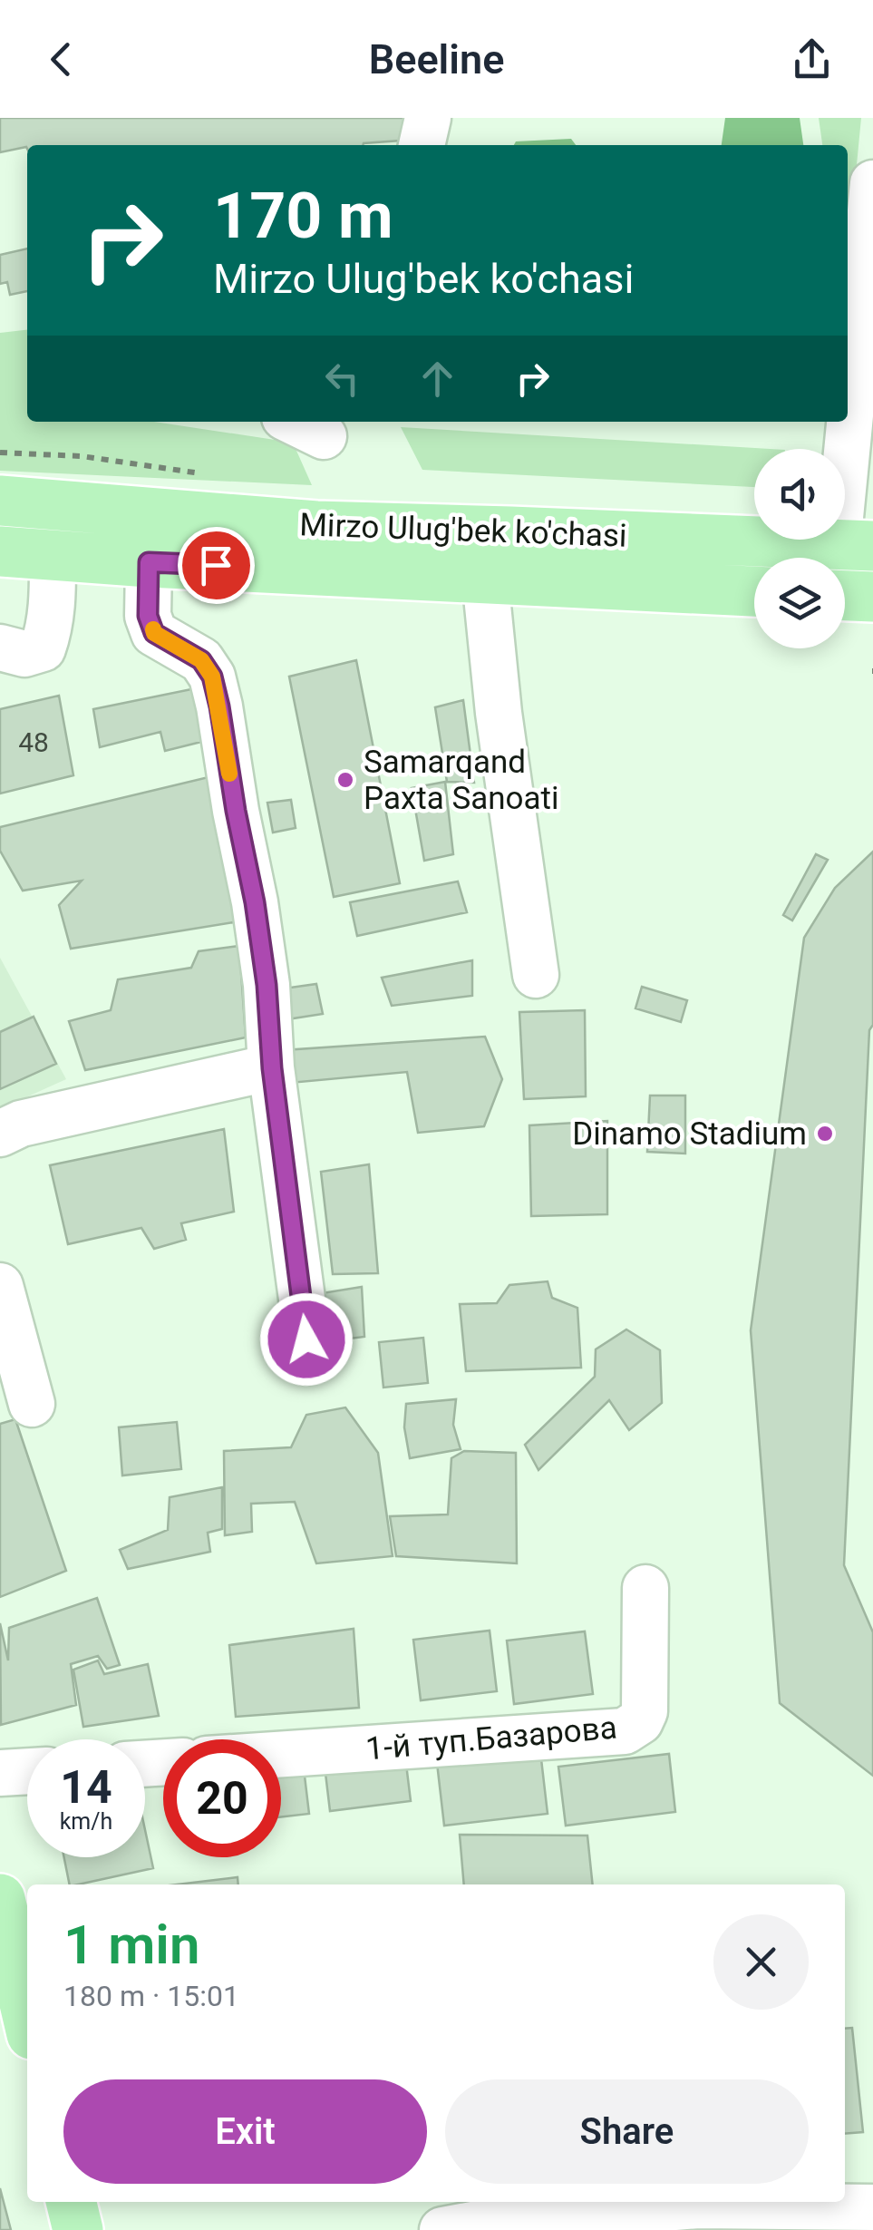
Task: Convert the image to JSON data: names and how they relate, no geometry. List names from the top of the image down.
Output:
{
  "streets": {
    "main road": ["Mirzo Ulug'bek ko'chasi"],
    "street": ["1-й туп.Базарова"]
  },
  "places": ["Samarqand Paxta Sanoati", "Dinamo Stadium"],
  "house_numbers": ["48"],
  "page": {
    "header": "Beeline",
    "turn": ["170 m", "Mirzo Ulug'bek ko'chasi"],
    "speed": "14 km/h",
    "limit": "20",
    "heading": ["1 min", "180 m · 15:01"],
    "buttons": ["Exit", "Share"]
  }
}
